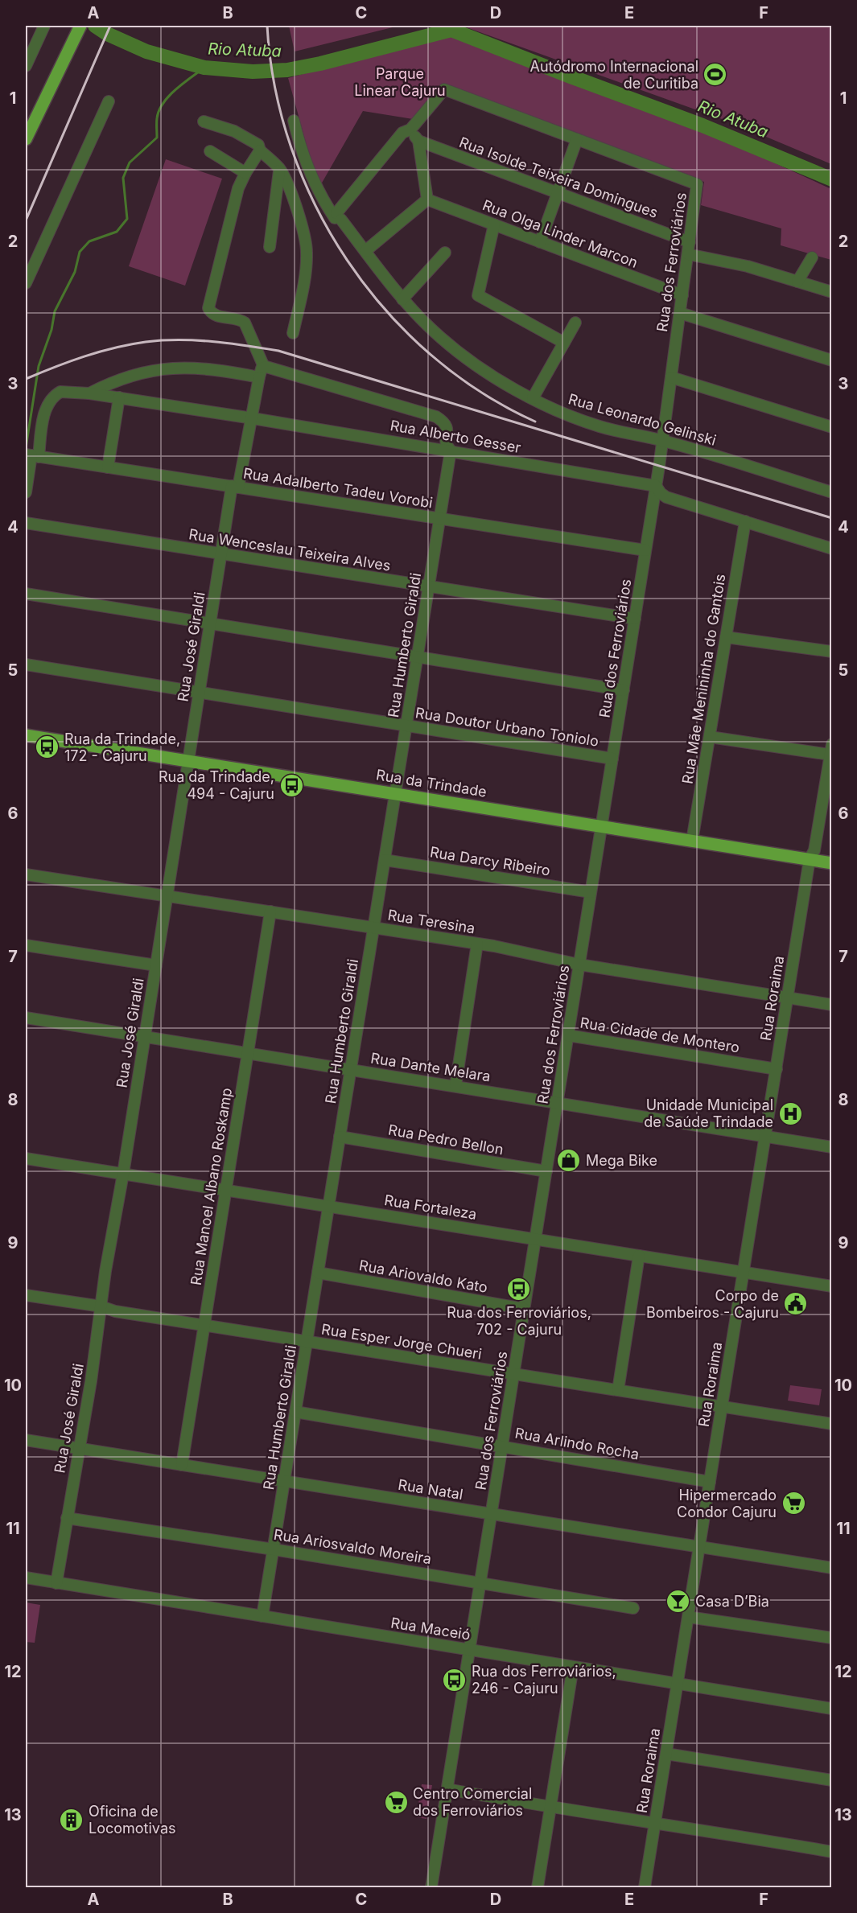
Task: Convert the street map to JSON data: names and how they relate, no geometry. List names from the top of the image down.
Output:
{
  "streets": {
    "main road": ["Rua da Trindade"],
    "street": [
      "Rua Isolde Teixeira Domingues",
      "Rua Olga Linder Marcon",
      "Rua dos Ferroviários",
      "Rua Leonardo Gelinski",
      "Rua Alberto Gesser",
      "Rua Adalberto Tadeu Vorobi",
      "Rua Wenceslau Teixeira Alves",
      "Rua Humberto Giraldi",
      "Rua José Giraldi",
      "Rua Mãe Menininha do Gantois",
      "Rua Doutor Urbano Toniolo",
      "Rua Darcy Ribeiro",
      "Rua Teresina",
      "Rua Roraima",
      "Rua Cidade de Montero",
      "Rua Dante Melara",
      "Rua Pedro Bellon",
      "Rua Manoel Albano Roskamp",
      "Rua Fortaleza",
      "Rua Ariovaldo Kato",
      "Rua Esper Jorge Chueri",
      "Rua Arlindo Rocha",
      "Rua Natal",
      "Rua Ariosvaldo Moreira",
      "Rua Maceió"
    ]
  },
  "crossings": [
    ["Rua Isolde Teixeira Domingues", "Rua dos Ferroviários"],
    ["Rua Olga Linder Marcon", "Rua dos Ferroviários"],
    ["Rua dos Ferroviários", "Rua Leonardo Gelinski"],
    ["Rua dos Ferroviários", "Rua Alberto Gesser"],
    ["Rua dos Ferroviários", "Rua Adalberto Tadeu Vorobi"],
    ["Rua dos Ferroviários", "Rua Wenceslau Teixeira Alves"],
    ["Rua dos Ferroviários", "Rua Doutor Urbano Toniolo"],
    ["Rua dos Ferroviários", "Rua da Trindade"],
    ["Rua dos Ferroviários", "Rua Darcy Ribeiro"],
    ["Rua dos Ferroviários", "Rua Teresina"],
    ["Rua dos Ferroviários", "Rua Cidade de Montero"],
    ["Rua dos Ferroviários", "Rua Dante Melara"],
    ["Rua dos Ferroviários", "Rua Pedro Bellon"],
    ["Rua dos Ferroviários", "Rua Fortaleza"],
    ["Rua dos Ferroviários", "Rua Ariovaldo Kato"],
    ["Rua dos Ferroviários", "Rua Esper Jorge Chueri"],
    ["Rua dos Ferroviários", "Rua Arlindo Rocha"],
    ["Rua dos Ferroviários", "Rua Natal"],
    ["Rua dos Ferroviários", "Rua Ariosvaldo Moreira"],
    ["Rua dos Ferroviários", "Rua Maceió"],
    ["Rua Alberto Gesser", "Rua Adalberto Tadeu Vorobi"],
    ["Rua Alberto Gesser", "Rua Humberto Giraldi"],
    ["Rua Alberto Gesser", "Rua José Giraldi"],
    ["Rua Alberto Gesser", "Rua Mãe Menininha do Gantois"],
    ["Rua Adalberto Tadeu Vorobi", "Rua Humberto Giraldi"],
    ["Rua Adalberto Tadeu Vorobi", "Rua José Giraldi"],
    ["Rua Wenceslau Teixeira Alves", "Rua Humberto Giraldi"],
    ["Rua Wenceslau Teixeira Alves", "Rua José Giraldi"],
    ["Rua Humberto Giraldi", "Rua José Giraldi"],
    ["Rua Humberto Giraldi", "Rua Doutor Urbano Toniolo"],
    ["Rua Humberto Giraldi", "Rua da Trindade"],
    ["Rua Humberto Giraldi", "Rua Darcy Ribeiro"],
    ["Rua Humberto Giraldi", "Rua Teresina"],
    ["Rua Humberto Giraldi", "Rua Dante Melara"],
    ["Rua Humberto Giraldi", "Rua Pedro Bellon"],
    ["Rua Humberto Giraldi", "Rua Fortaleza"],
    ["Rua Humberto Giraldi", "Rua Ariovaldo Kato"],
    ["Rua Humberto Giraldi", "Rua Esper Jorge Chueri"],
    ["Rua Humberto Giraldi", "Rua Arlindo Rocha"],
    ["Rua Humberto Giraldi", "Rua Natal"],
    ["Rua Humberto Giraldi", "Rua Ariosvaldo Moreira"],
    ["Rua Humberto Giraldi", "Rua Maceió"],
    ["Rua José Giraldi", "Rua Doutor Urbano Toniolo"],
    ["Rua José Giraldi", "Rua da Trindade"],
    ["Rua José Giraldi", "Rua Teresina"],
    ["Rua José Giraldi", "Rua Dante Melara"],
    ["Rua José Giraldi", "Rua Fortaleza"],
    ["Rua José Giraldi", "Rua Esper Jorge Chueri"],
    ["Rua José Giraldi", "Rua Natal"],
    ["Rua José Giraldi", "Rua Ariosvaldo Moreira"],
    ["Rua José Giraldi", "Rua Maceió"],
    ["Rua Mãe Menininha do Gantois", "Rua da Trindade"],
    ["Rua da Trindade", "Rua Roraima"],
    ["Rua Teresina", "Rua Roraima"],
    ["Rua Teresina", "Rua Manoel Albano Roskamp"],
    ["Rua Roraima", "Rua Cidade de Montero"],
    ["Rua Roraima", "Rua Dante Melara"],
    ["Rua Roraima", "Rua Fortaleza"],
    ["Rua Roraima", "Rua Esper Jorge Chueri"],
    ["Rua Roraima", "Rua Arlindo Rocha"],
    ["Rua Roraima", "Rua Natal"],
    ["Rua Roraima", "Rua Maceió"],
    ["Rua Dante Melara", "Rua Manoel Albano Roskamp"],
    ["Rua Manoel Albano Roskamp", "Rua Fortaleza"],
    ["Rua Manoel Albano Roskamp", "Rua Esper Jorge Chueri"],
    ["Rua Manoel Albano Roskamp", "Rua Natal"]
  ],
  "water": ["Rio Atuba"],
  "parks": ["Parque Linear Cajuru"],
  "places": {
    "sports": ["Autódromo Internacional de Curitiba"],
    "bus stop": [
      "Rua da Trindade, 172 - Cajuru",
      "Rua da Trindade, 494 - Cajuru",
      "Rua dos Ferroviários, 702 - Cajuru",
      "Rua dos Ferroviários, 246 - Cajuru"
    ],
    "hospital": ["Unidade Municipal de Saúde Trindade"],
    "shop": ["Mega Bike"],
    "public building": ["Corpo de Bombeiros - Cajuru"],
    "supermarket": ["Hipermercado Condor Cajuru", "Centro Comercial dos Ferroviários"],
    "bar": ["Casa D’Bia"],
    "building": ["Oficina de Locomotivas"]
  },
  "grid": {
    "columns": [
      "A",
      "B",
      "C",
      "D",
      "E",
      "F"
    ],
    "rows": [
      "1",
      "2",
      "3",
      "4",
      "5",
      "6",
      "7",
      "8",
      "9",
      "10",
      "11",
      "12",
      "13"
    ]
  }
}
